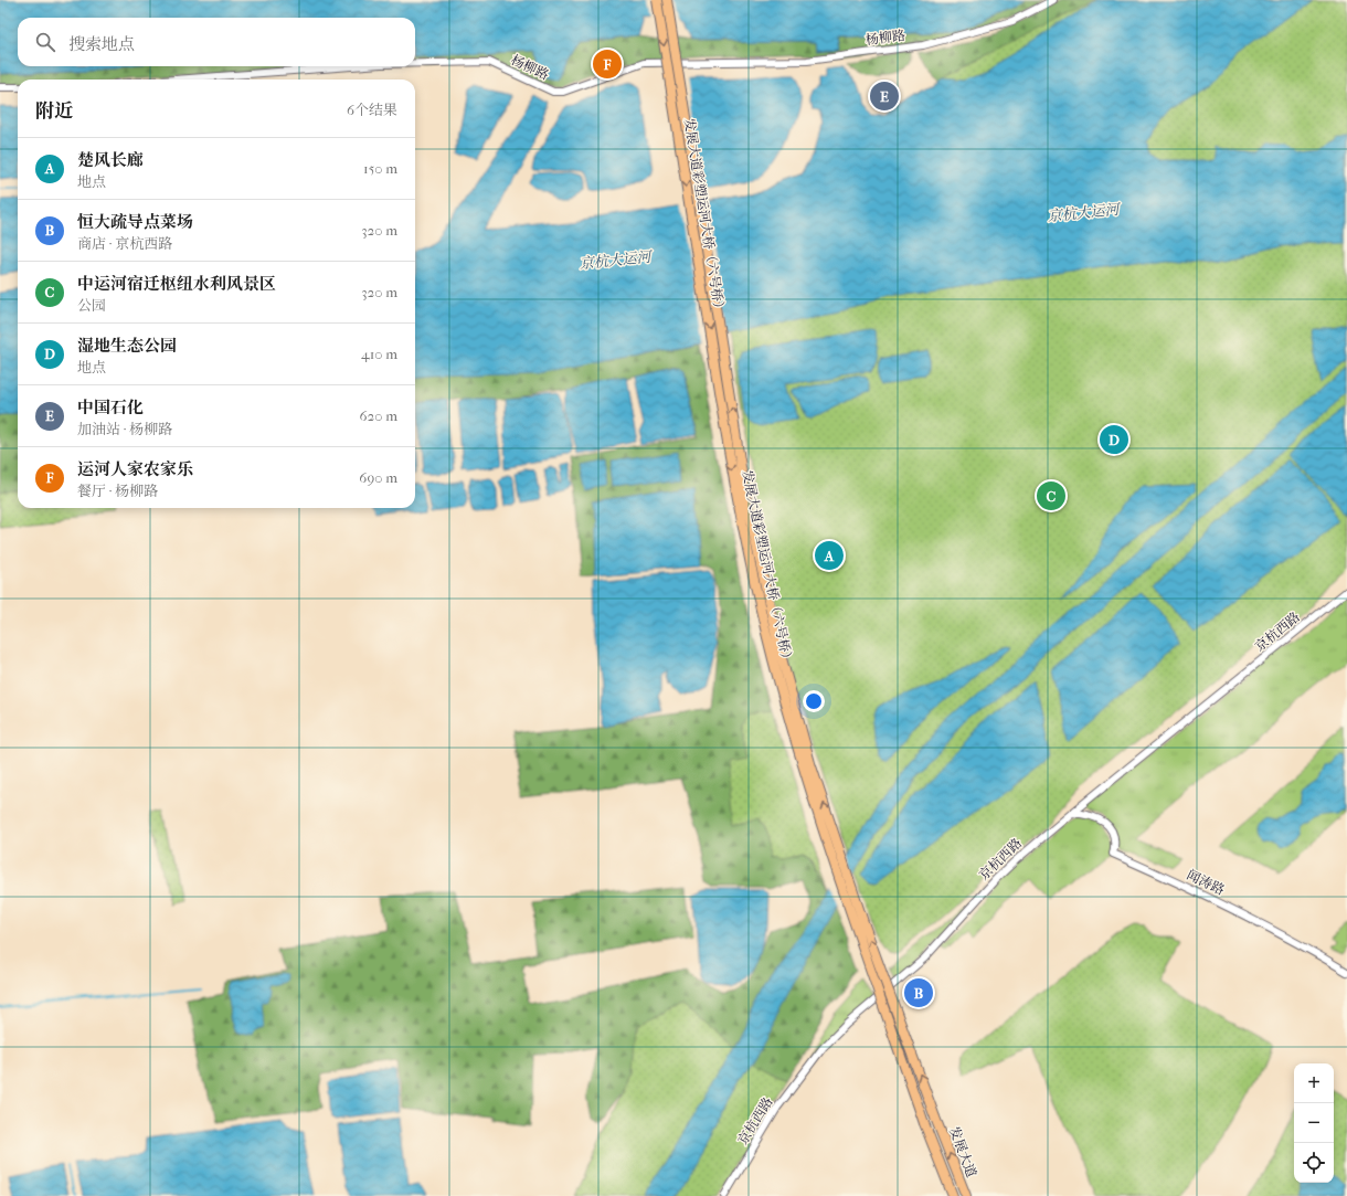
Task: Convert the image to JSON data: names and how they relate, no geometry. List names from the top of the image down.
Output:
{
  "streets": {
    "main road": ["发展大道彩塑运河大桥（六号桥）", "发展大道"],
    "street": ["杨柳路", "京杭西路", "闻涛路"]
  },
  "crossings": [
    ["发展大道彩塑运河大桥（六号桥）", "发展大道"],
    ["京杭西路", "闻涛路"]
  ],
  "water": ["京杭大运河"],
  "page": {
    "search": "搜索地点",
    "pins": [
      "F",
      "E",
      "D",
      "C",
      "A",
      "B"
    ],
    "heading": ["附近", "6个结果"],
    "list": [
      {
        "mark": "A",
        "name": "楚风长廊",
        "note": "地点",
        "value": "150 m"
      },
      {
        "mark": "B",
        "name": "恒大疏导点菜场",
        "note": "商店 · 京杭西路",
        "value": "320 m"
      },
      {
        "mark": "C",
        "name": "中运河宿迁枢纽水利风景区",
        "note": "公园",
        "value": "320 m"
      },
      {
        "mark": "D",
        "name": "湿地生态公园",
        "note": "地点",
        "value": "410 m"
      },
      {
        "mark": "E",
        "name": "中国石化",
        "note": "加油站 · 杨柳路",
        "value": "620 m"
      },
      {
        "mark": "F",
        "name": "运河人家农家乐",
        "note": "餐厅 · 杨柳路",
        "value": "690 m"
      }
    ],
    "map_buttons": ["+", "−"]
  }
}
